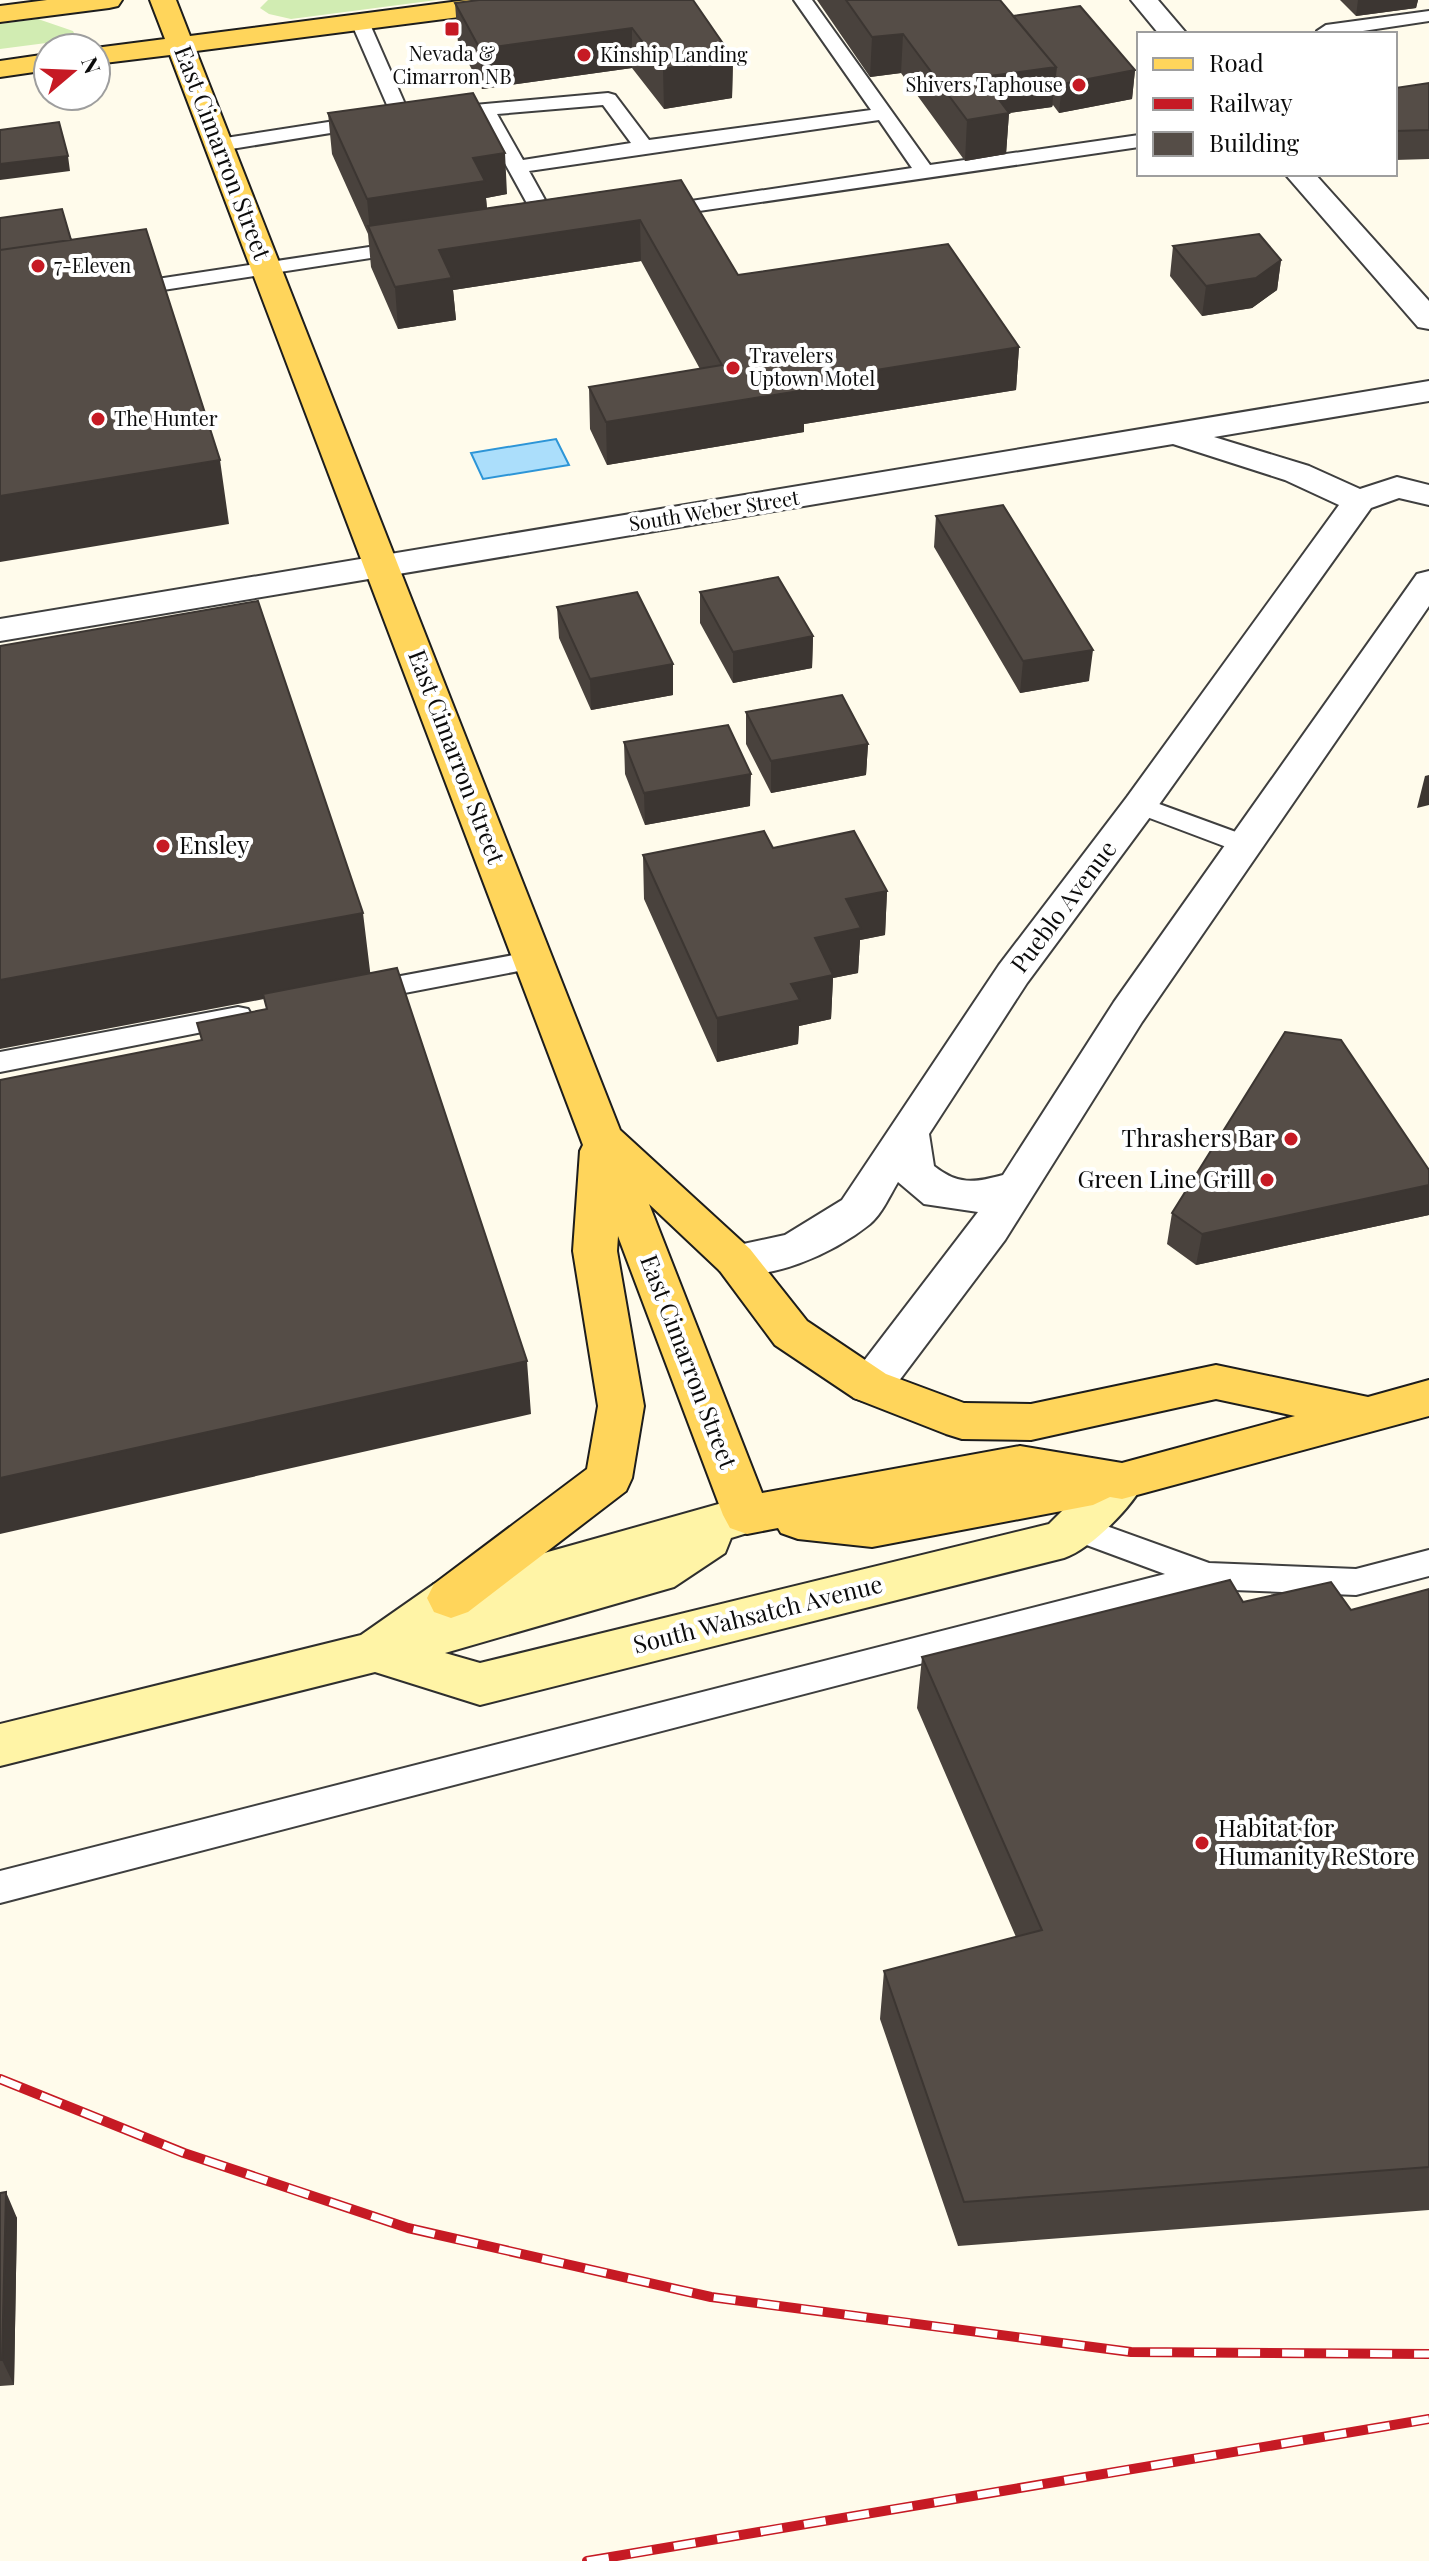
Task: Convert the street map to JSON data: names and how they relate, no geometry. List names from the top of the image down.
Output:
{
  "streets": {
    "main road": ["East Cimarron Street", "South Wahsatch Avenue"],
    "street": ["South Weber Street", "Pueblo Avenue"]
  },
  "crossings": [
    ["East Cimarron Street", "South Weber Street"]
  ],
  "places": {
    "transit": ["Nevada & Cimarron NB"],
    "other": [
      "Kinship Landing",
      "Shivers Taphouse",
      "7-Eleven",
      "Travelers Uptown Motel",
      "The Hunter",
      "Ensley",
      "Thrashers Bar",
      "Green Line Grill",
      "Habitat for Humanity ReStore"
    ]
  },
  "legend": ["Road", "Railway", "Building"],
  "north": "right"
}
